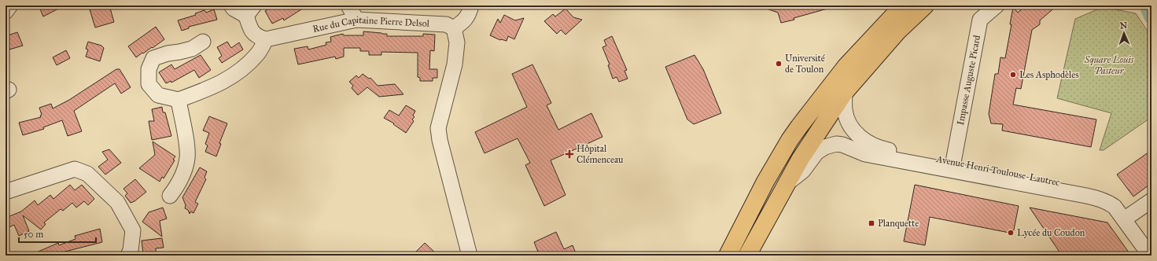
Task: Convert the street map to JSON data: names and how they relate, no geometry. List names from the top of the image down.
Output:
{
  "streets": {
    "street": ["Rue du Capitaine Pierre Delsol", "Impasse Auguste Picard", "Avenue Henri Toulouse-Lautrec"]
  },
  "crossings": [
    ["Impasse Auguste Picard", "Avenue Henri Toulouse-Lautrec"]
  ],
  "parks": ["Square Louis Pasteur"],
  "places": {
    "other": ["Université de Toulon", "Les Asphodèles", "Lycée du Coudon"],
    "health": ["Hôpital Clémenceau"],
    "transit": ["Planquette"]
  },
  "scale_bar": "50 m",
  "north": "top"
}
